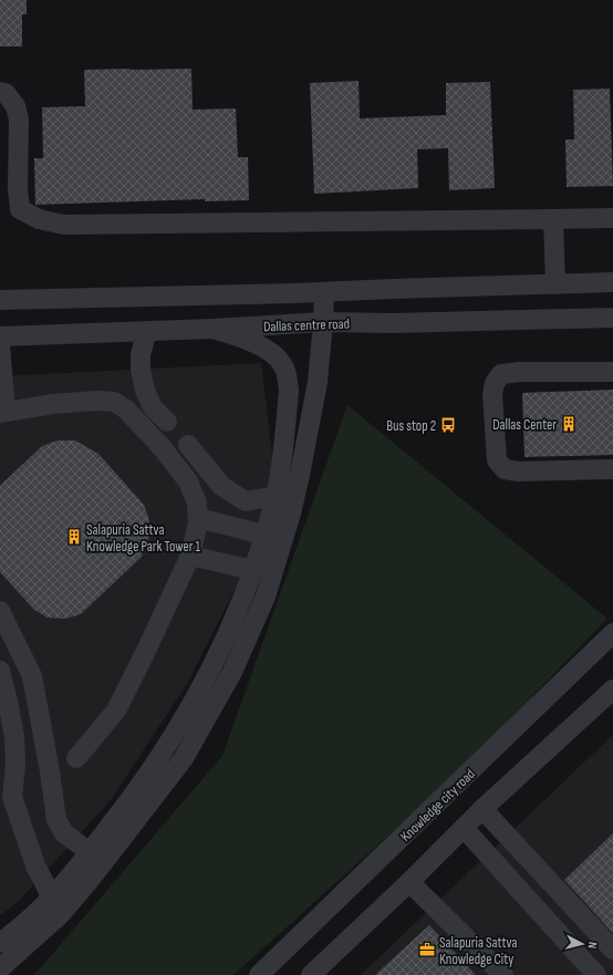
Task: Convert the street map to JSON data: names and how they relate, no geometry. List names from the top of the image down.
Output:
{
  "streets": {
    "street": ["Dallas centre road", "Knowledge city road"]
  },
  "places": {
    "building": ["Dallas Center", "Salapuria Sattva Knowledge Park Tower 1"],
    "bus stop": ["Bus stop 2"],
    "office": ["Salapuria Sattva Knowledge City"]
  },
  "north": "right"
}
